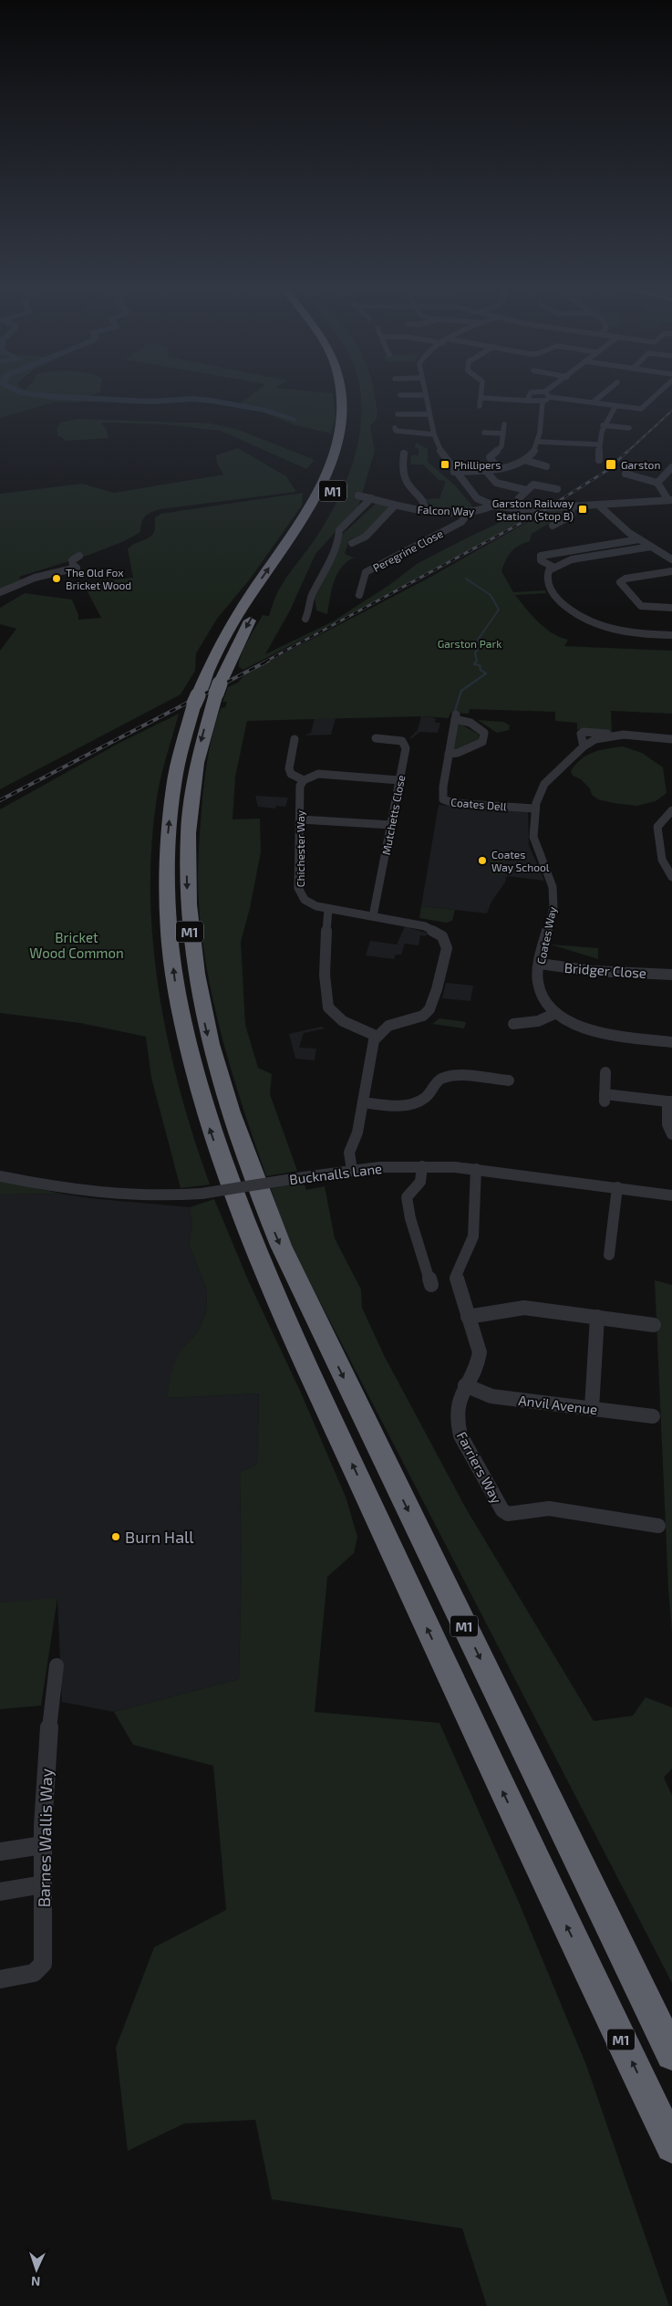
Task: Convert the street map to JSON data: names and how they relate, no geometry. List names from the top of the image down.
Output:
{
  "streets": {
    "highway": ["M1"],
    "street": [
      "Falcon Way",
      "Peregrine Close",
      "Coates Dell",
      "Mutchetts Close",
      "Chichester Way",
      "Coates Way",
      "Bridger Close",
      "Bucknalls Lane",
      "Anvil Avenue",
      "Farriers Way",
      "Barnes Wallis Way"
    ]
  },
  "crossings": [
    ["Falcon Way", "Peregrine Close"],
    ["Coates Dell", "Coates Way"],
    ["Mutchetts Close", "Chichester Way"],
    ["Coates Way", "Bridger Close"],
    ["Bucknalls Lane", "Farriers Way"],
    ["Anvil Avenue", "Farriers Way"]
  ],
  "parks": ["Garston Park", "Bricket Wood Common"],
  "places": {
    "transit": ["Phillipers", "Garston", "Garston Railway Station (Stop B)"],
    "other": ["The Old Fox Bricket Wood", "Coates Way School", "Burn Hall"]
  },
  "north": "bottom"
}
